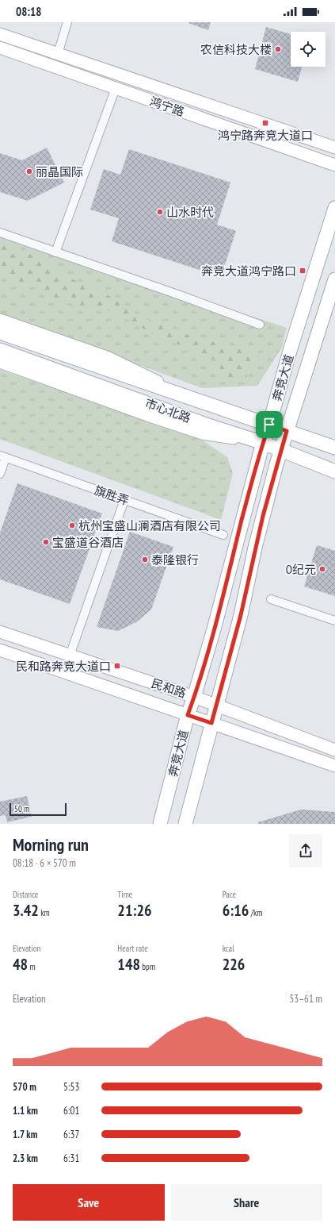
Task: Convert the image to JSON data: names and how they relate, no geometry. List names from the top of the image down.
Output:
{
  "streets": {
    "main road": [
      "鸿宁路",
      "奔竞大道",
      "市心北路",
      "民和路"
    ],
    "street": ["旗胜弄"]
  },
  "crossings": [
    ["奔竞大道", "市心北路"],
    ["奔竞大道", "民和路"]
  ],
  "places": {
    "other": [
      "农信科技大楼",
      "丽晶国际",
      "山水时代",
      "杭州宝盛山澜酒店有限公司",
      "宝盛道谷酒店",
      "泰隆银行",
      "O纪元"
    ],
    "transit": ["鸿宁路奔竞大道口", "奔竞大道鸿宁路口", "民和路奔竞大道口"]
  },
  "scale_bar": "50 m",
  "page": {
    "status": "08:18",
    "scale": "50 m",
    "heading": ["Morning run", "08:18 · 6 × 570 m"],
    "stats": [
      ["Distance", "3.42 km"],
      ["Time", "21:26"],
      ["Pace", "6:16 /km"],
      ["Elevation", "48 m"],
      ["Heart rate", "148 bpm"],
      ["kcal", "226"]
    ],
    "chart": ["Elevation", "53–61 m"],
    "list": [
      {
        "name": "570 m",
        "note": "5:53"
      },
      {
        "name": "1.1 km",
        "note": "6:01"
      },
      {
        "name": "1.7 km",
        "note": "6:37"
      },
      {
        "name": "2.3 km",
        "note": "6:31"
      }
    ],
    "buttons": ["Save", "Share"]
  }
}
